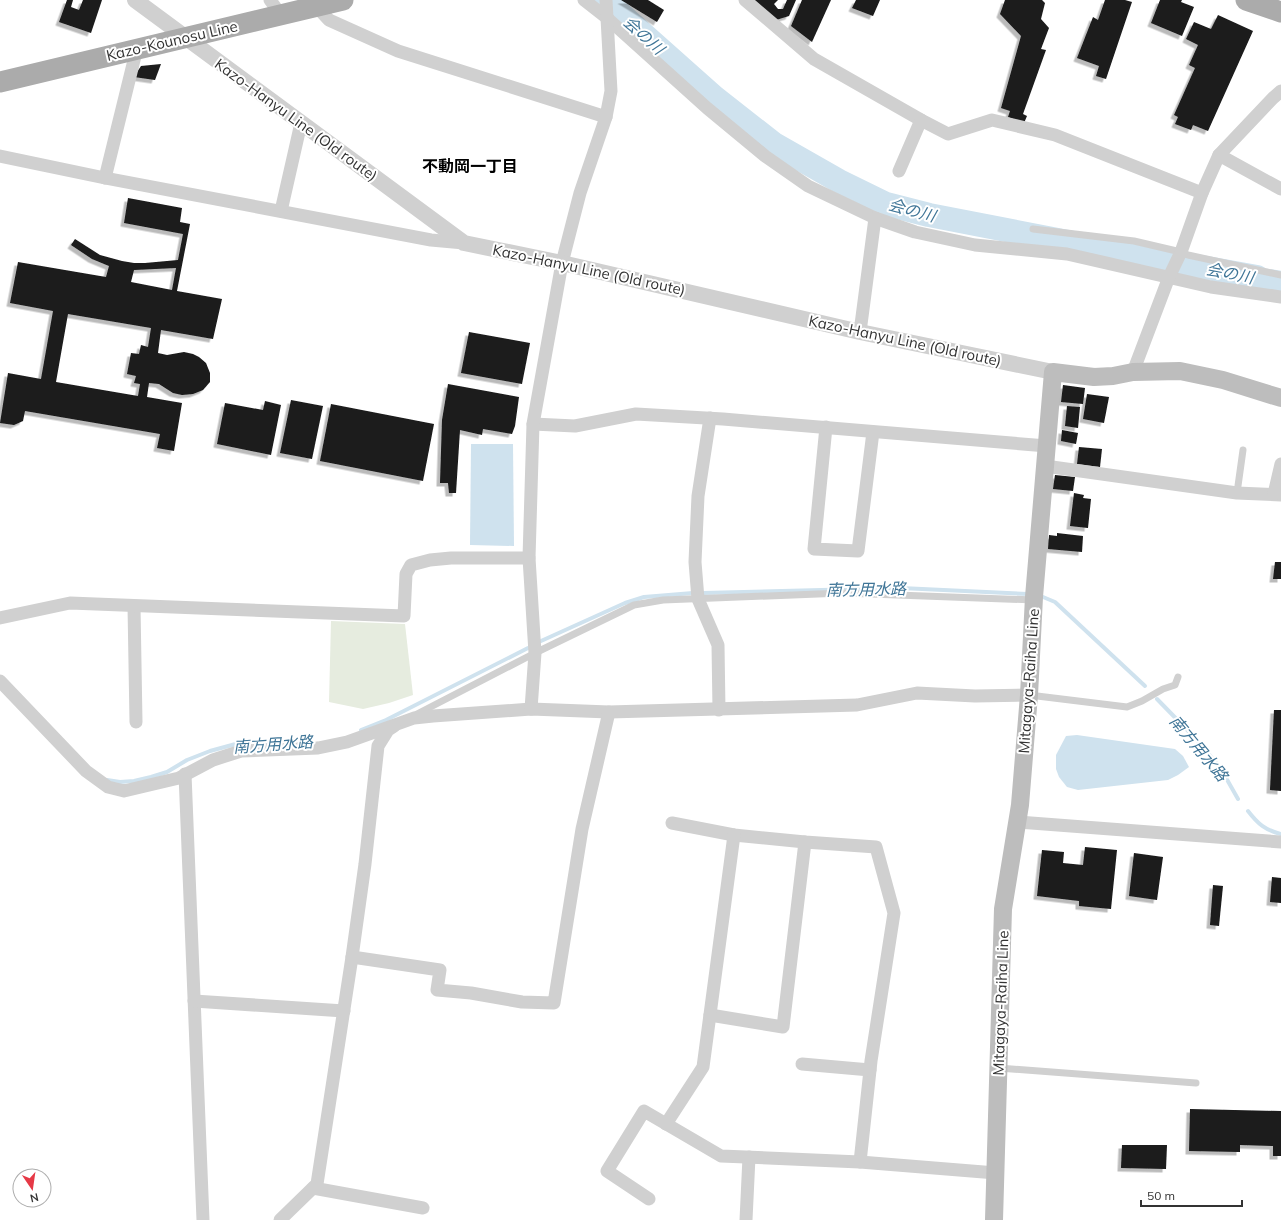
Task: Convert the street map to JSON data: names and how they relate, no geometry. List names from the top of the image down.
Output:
{
  "streets": {
    "main road": ["Kazo-Kounosu Line", "Mitagaya-Raiha Line"],
    "street": ["Kazo-Hanyu Line (Old route)"]
  },
  "crossings": [
    ["Kazo-Kounosu Line", "Kazo-Hanyu Line (Old route)"],
    ["Kazo-Hanyu Line (Old route)", "Mitagaya-Raiha Line"]
  ],
  "districts": ["不動岡一丁目"],
  "water": ["会の川", "南方用水路"],
  "scale_bar": "50 m",
  "north": "bottom"
}
